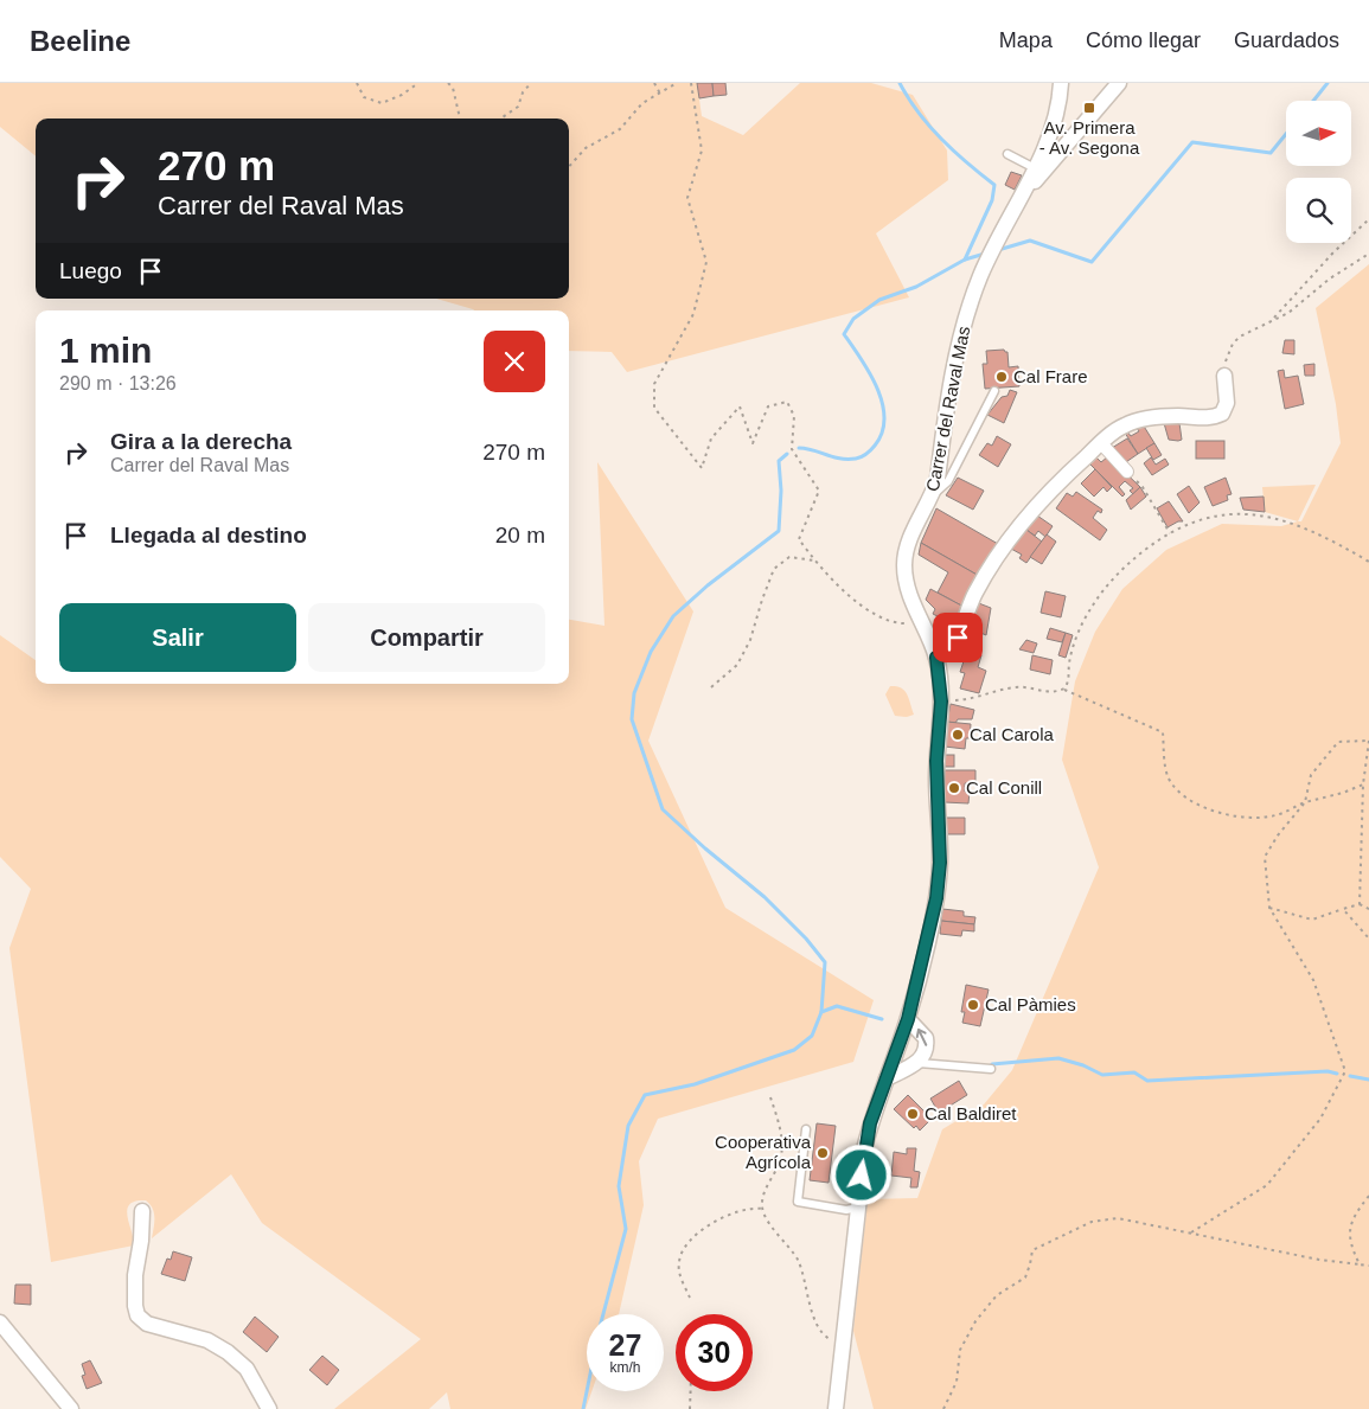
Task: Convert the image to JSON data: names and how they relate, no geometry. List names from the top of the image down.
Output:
{
  "streets": {
    "street": ["Carrer del Raval Mas"]
  },
  "places": {
    "transit": ["Av. Primera - Av. Segona"],
    "other": [
      "Cal Frare",
      "Cal Carola",
      "Cal Conill",
      "Cal Pàmies",
      "Cal Baldiret",
      "Cooperativa Agrícola"
    ]
  },
  "north": "right",
  "page": {
    "header": "Beeline",
    "nav": ["Mapa", "Cómo llegar", "Guardados"],
    "turn": ["270 m", "Carrer del Raval Mas"],
    "then": "Luego",
    "heading": ["1 min", "290 m · 13:26"],
    "list": [
      {
        "name": "Gira a la derecha",
        "note": "Carrer del Raval Mas",
        "value": "270 m"
      },
      {
        "name": "Llegada al destino",
        "value": "20 m"
      }
    ],
    "buttons": ["Salir", "Compartir"],
    "speed": "27 km/h",
    "limit": "30"
  }
}
